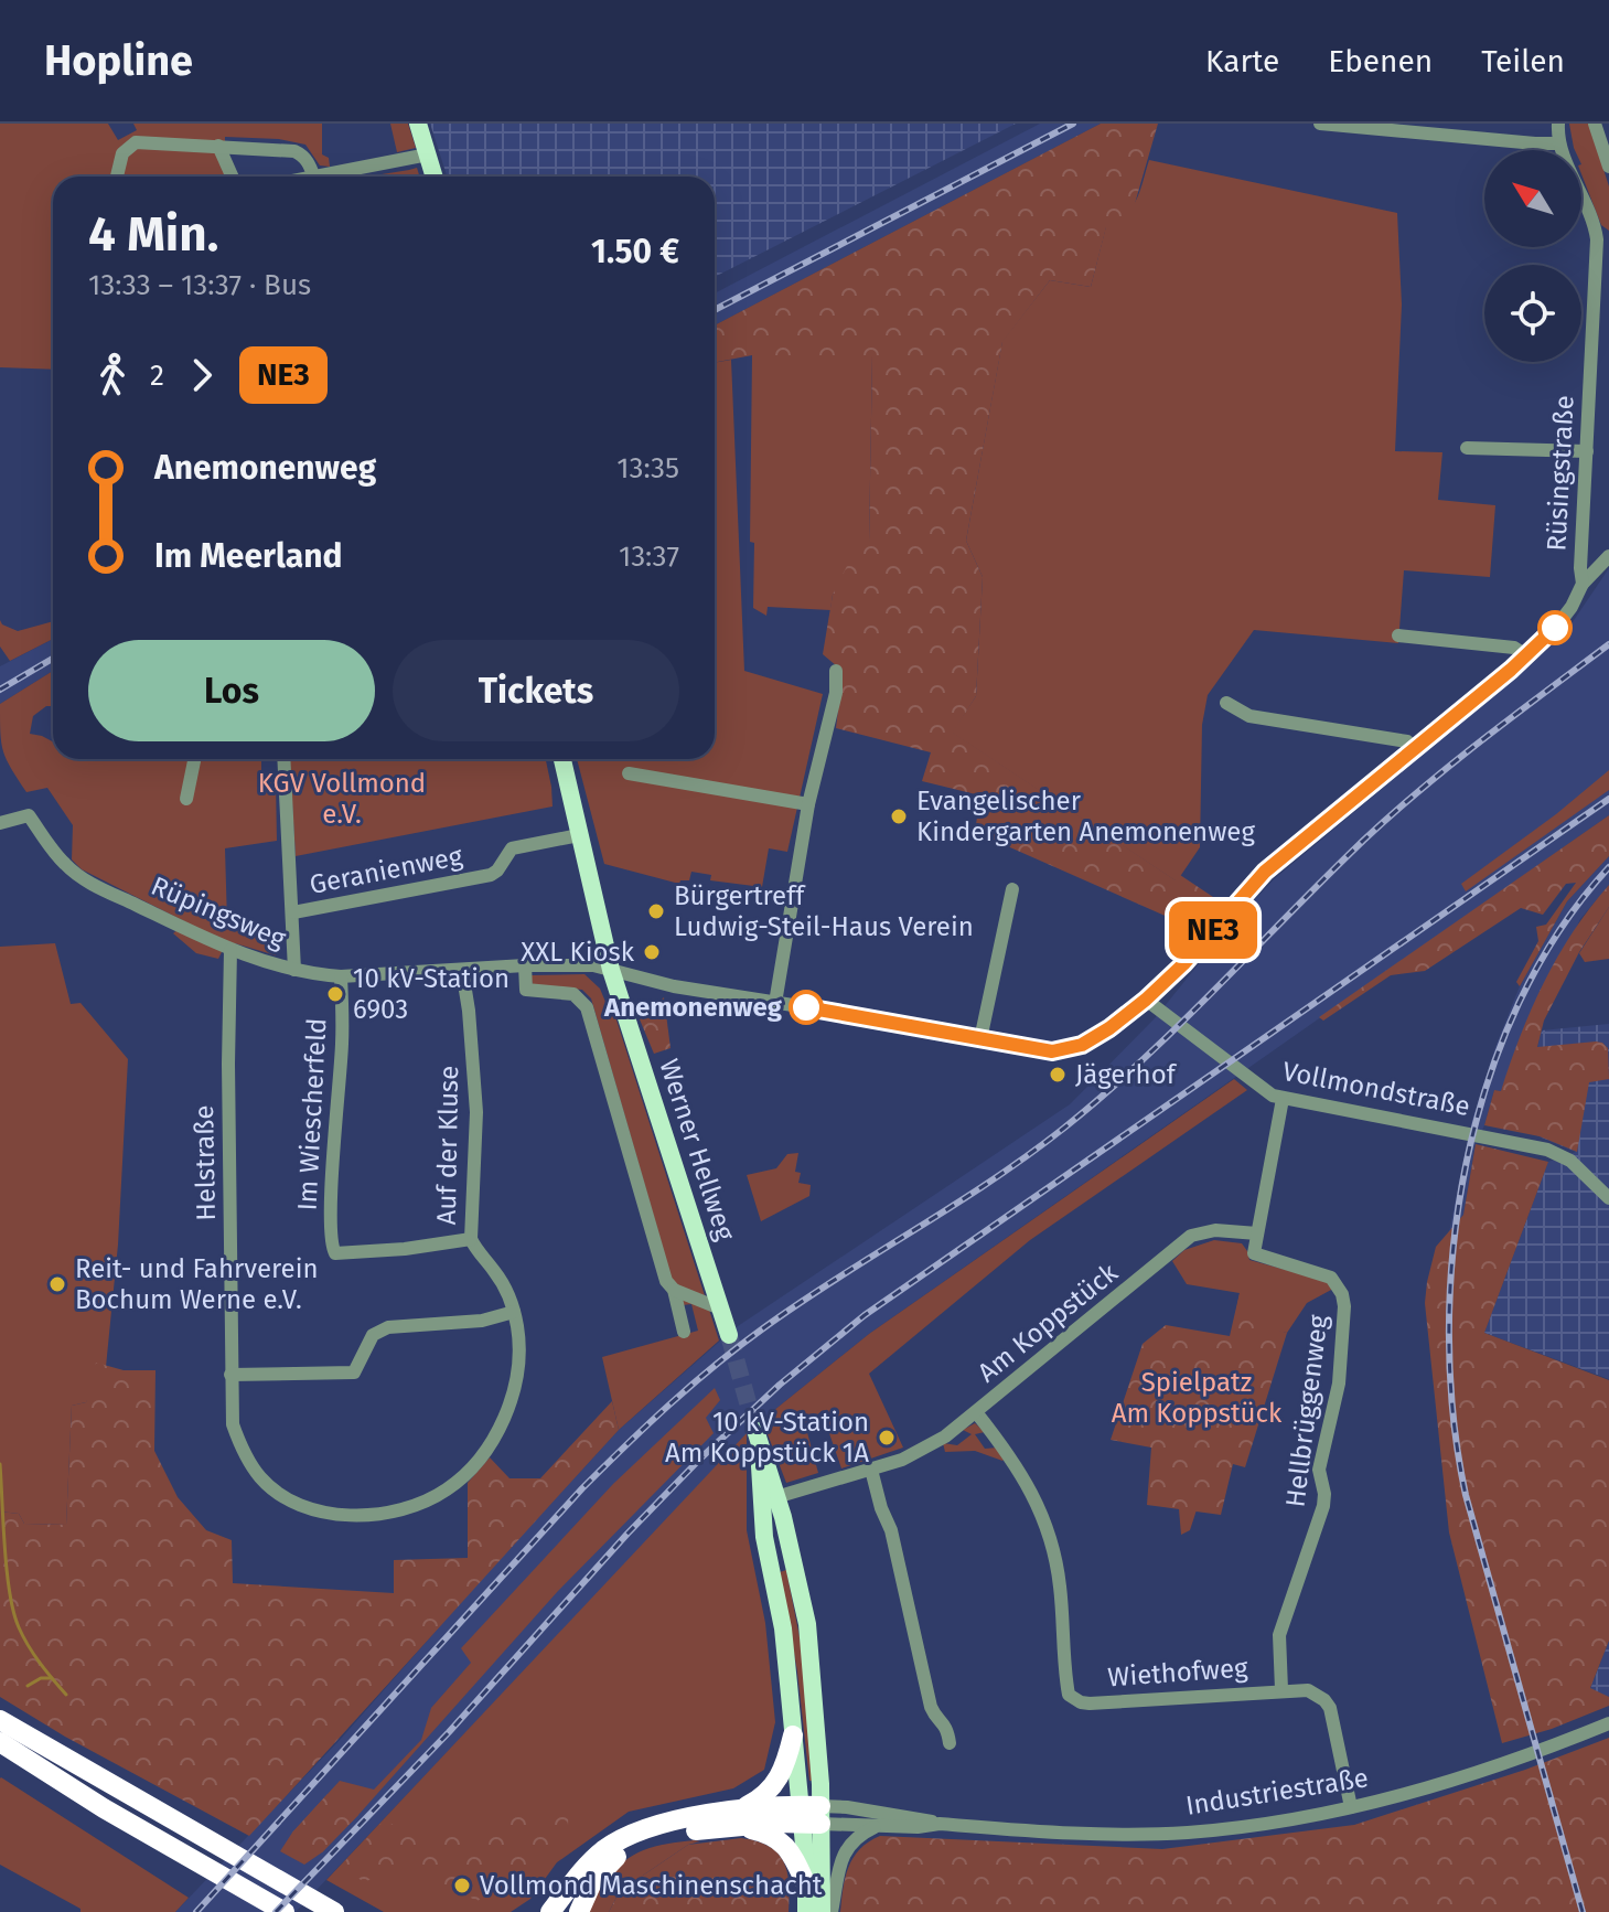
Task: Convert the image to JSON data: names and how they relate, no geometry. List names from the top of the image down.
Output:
{
  "streets": {
    "main road": ["Werner Hellweg"],
    "street": [
      "Rüsingstraße",
      "Geranienweg",
      "Rüpingsweg",
      "Vollmondstraße",
      "Im Wiescherfeld",
      "Auf der Kluse",
      "Helstraße",
      "Am Koppstück",
      "Hellbrüggenweg",
      "Wiethofweg",
      "Industriestraße"
    ]
  },
  "crossings": [
    ["Rüsingstraße", "Rüpingsweg"],
    ["Rüsingstraße", "Vollmondstraße"],
    ["Rüsingstraße", "Werner Hellweg"],
    ["Geranienweg", "Werner Hellweg"],
    ["Rüpingsweg", "Im Wiescherfeld"],
    ["Rüpingsweg", "Auf der Kluse"],
    ["Rüpingsweg", "Werner Hellweg"],
    ["Rüpingsweg", "Helstraße"],
    ["Im Wiescherfeld", "Auf der Kluse"],
    ["Auf der Kluse", "Helstraße"],
    ["Am Koppstück", "Hellbrüggenweg"],
    ["Am Koppstück", "Wiethofweg"],
    ["Hellbrüggenweg", "Wiethofweg"],
    ["Wiethofweg", "Industriestraße"]
  ],
  "parks": ["KGV Vollmond e.V.", "Spielpatz Am Koppstück"],
  "places": [
    "Evangelischer Kindergarten Anemonenweg",
    "Bürgertreff Ludwig-Steil-Haus Verein",
    "XXL Kiosk",
    "10 kV-Station 6903",
    "Anemonenweg",
    "Jägerhof",
    "Reit- und Fahrverein Bochum Werne e.V.",
    "10 kV-Station Am Koppstück 1A",
    "Vollmond Maschinenschacht"
  ],
  "lines": ["bus line NE3"],
  "north": "top left",
  "page": {
    "header": "Hopline",
    "nav": ["Karte", "Ebenen", "Teilen"],
    "on_map": "NE3",
    "heading": ["4 Min.", "13:33 – 13:37 · Bus", "1.50 €"],
    "legs": ["2", "NE3"],
    "list": [
      {
        "name": "Anemonenweg",
        "value": "13:35"
      },
      {
        "name": "Im Meerland",
        "value": "13:37"
      }
    ],
    "buttons": ["Los", "Tickets"]
  }
}
